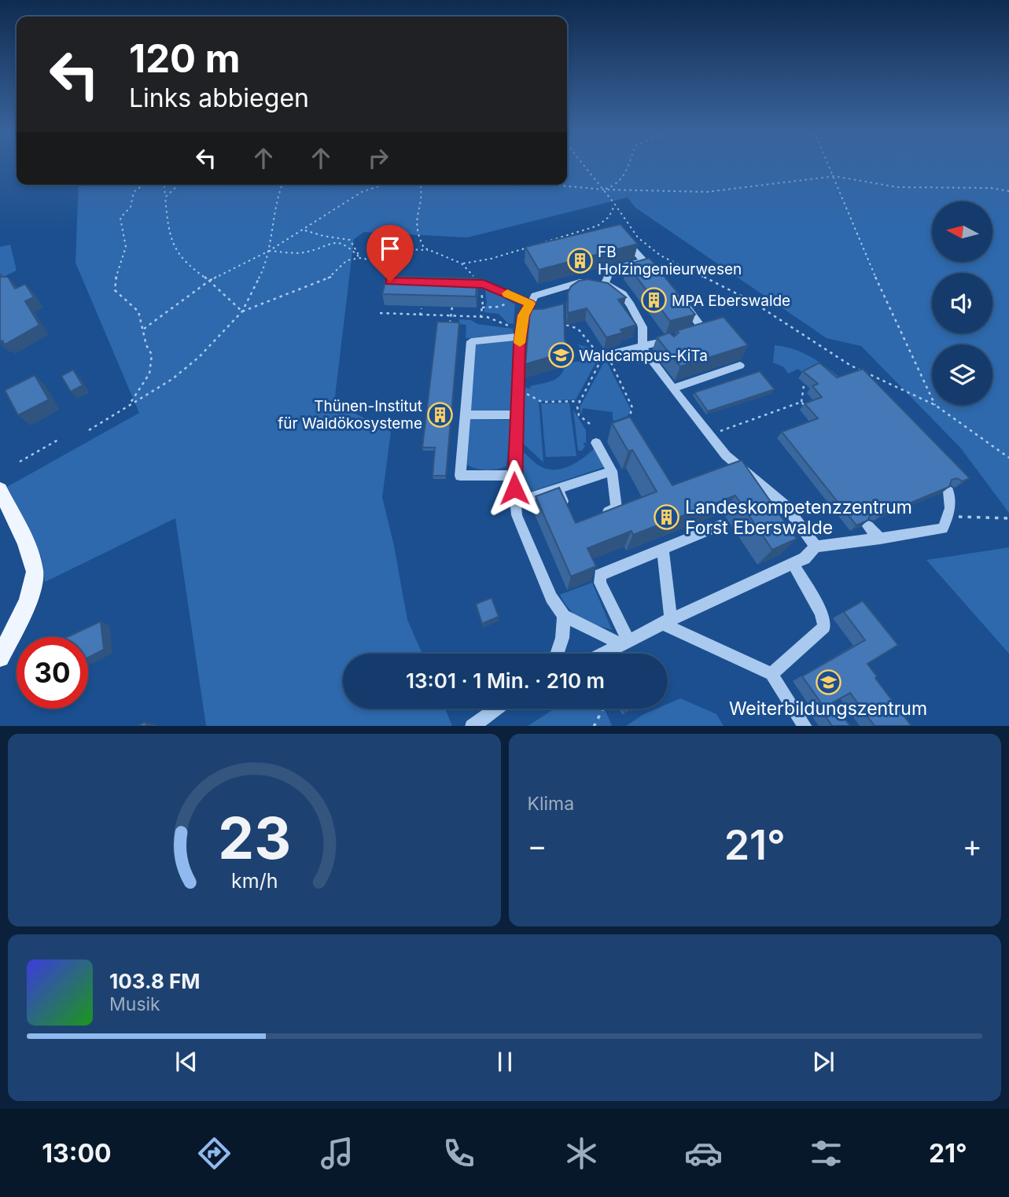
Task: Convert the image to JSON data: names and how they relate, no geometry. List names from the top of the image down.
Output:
{
  "places": {
    "building": [
      "FB Holzingenieurwesen",
      "MPA Eberswalde",
      "Thünen-Institut für Waldökosysteme",
      "Landeskompetenzzentrum Forst Eberswalde"
    ],
    "school or university": ["Waldcampus-KiTa", "Weiterbildungszentrum"]
  },
  "north": "left",
  "page": {
    "turn": ["120 m", "Links abbiegen"],
    "limit": "30",
    "trip": "13:01 · 1 Min. · 210 m",
    "tile": "Klima",
    "heat": ["−", "21°", "+"],
    "song": ["103.8 FM", "Musik"],
    "tabs": ["13:00", "21°"],
    "gauge": ["23", "km/h"]
  }
}
